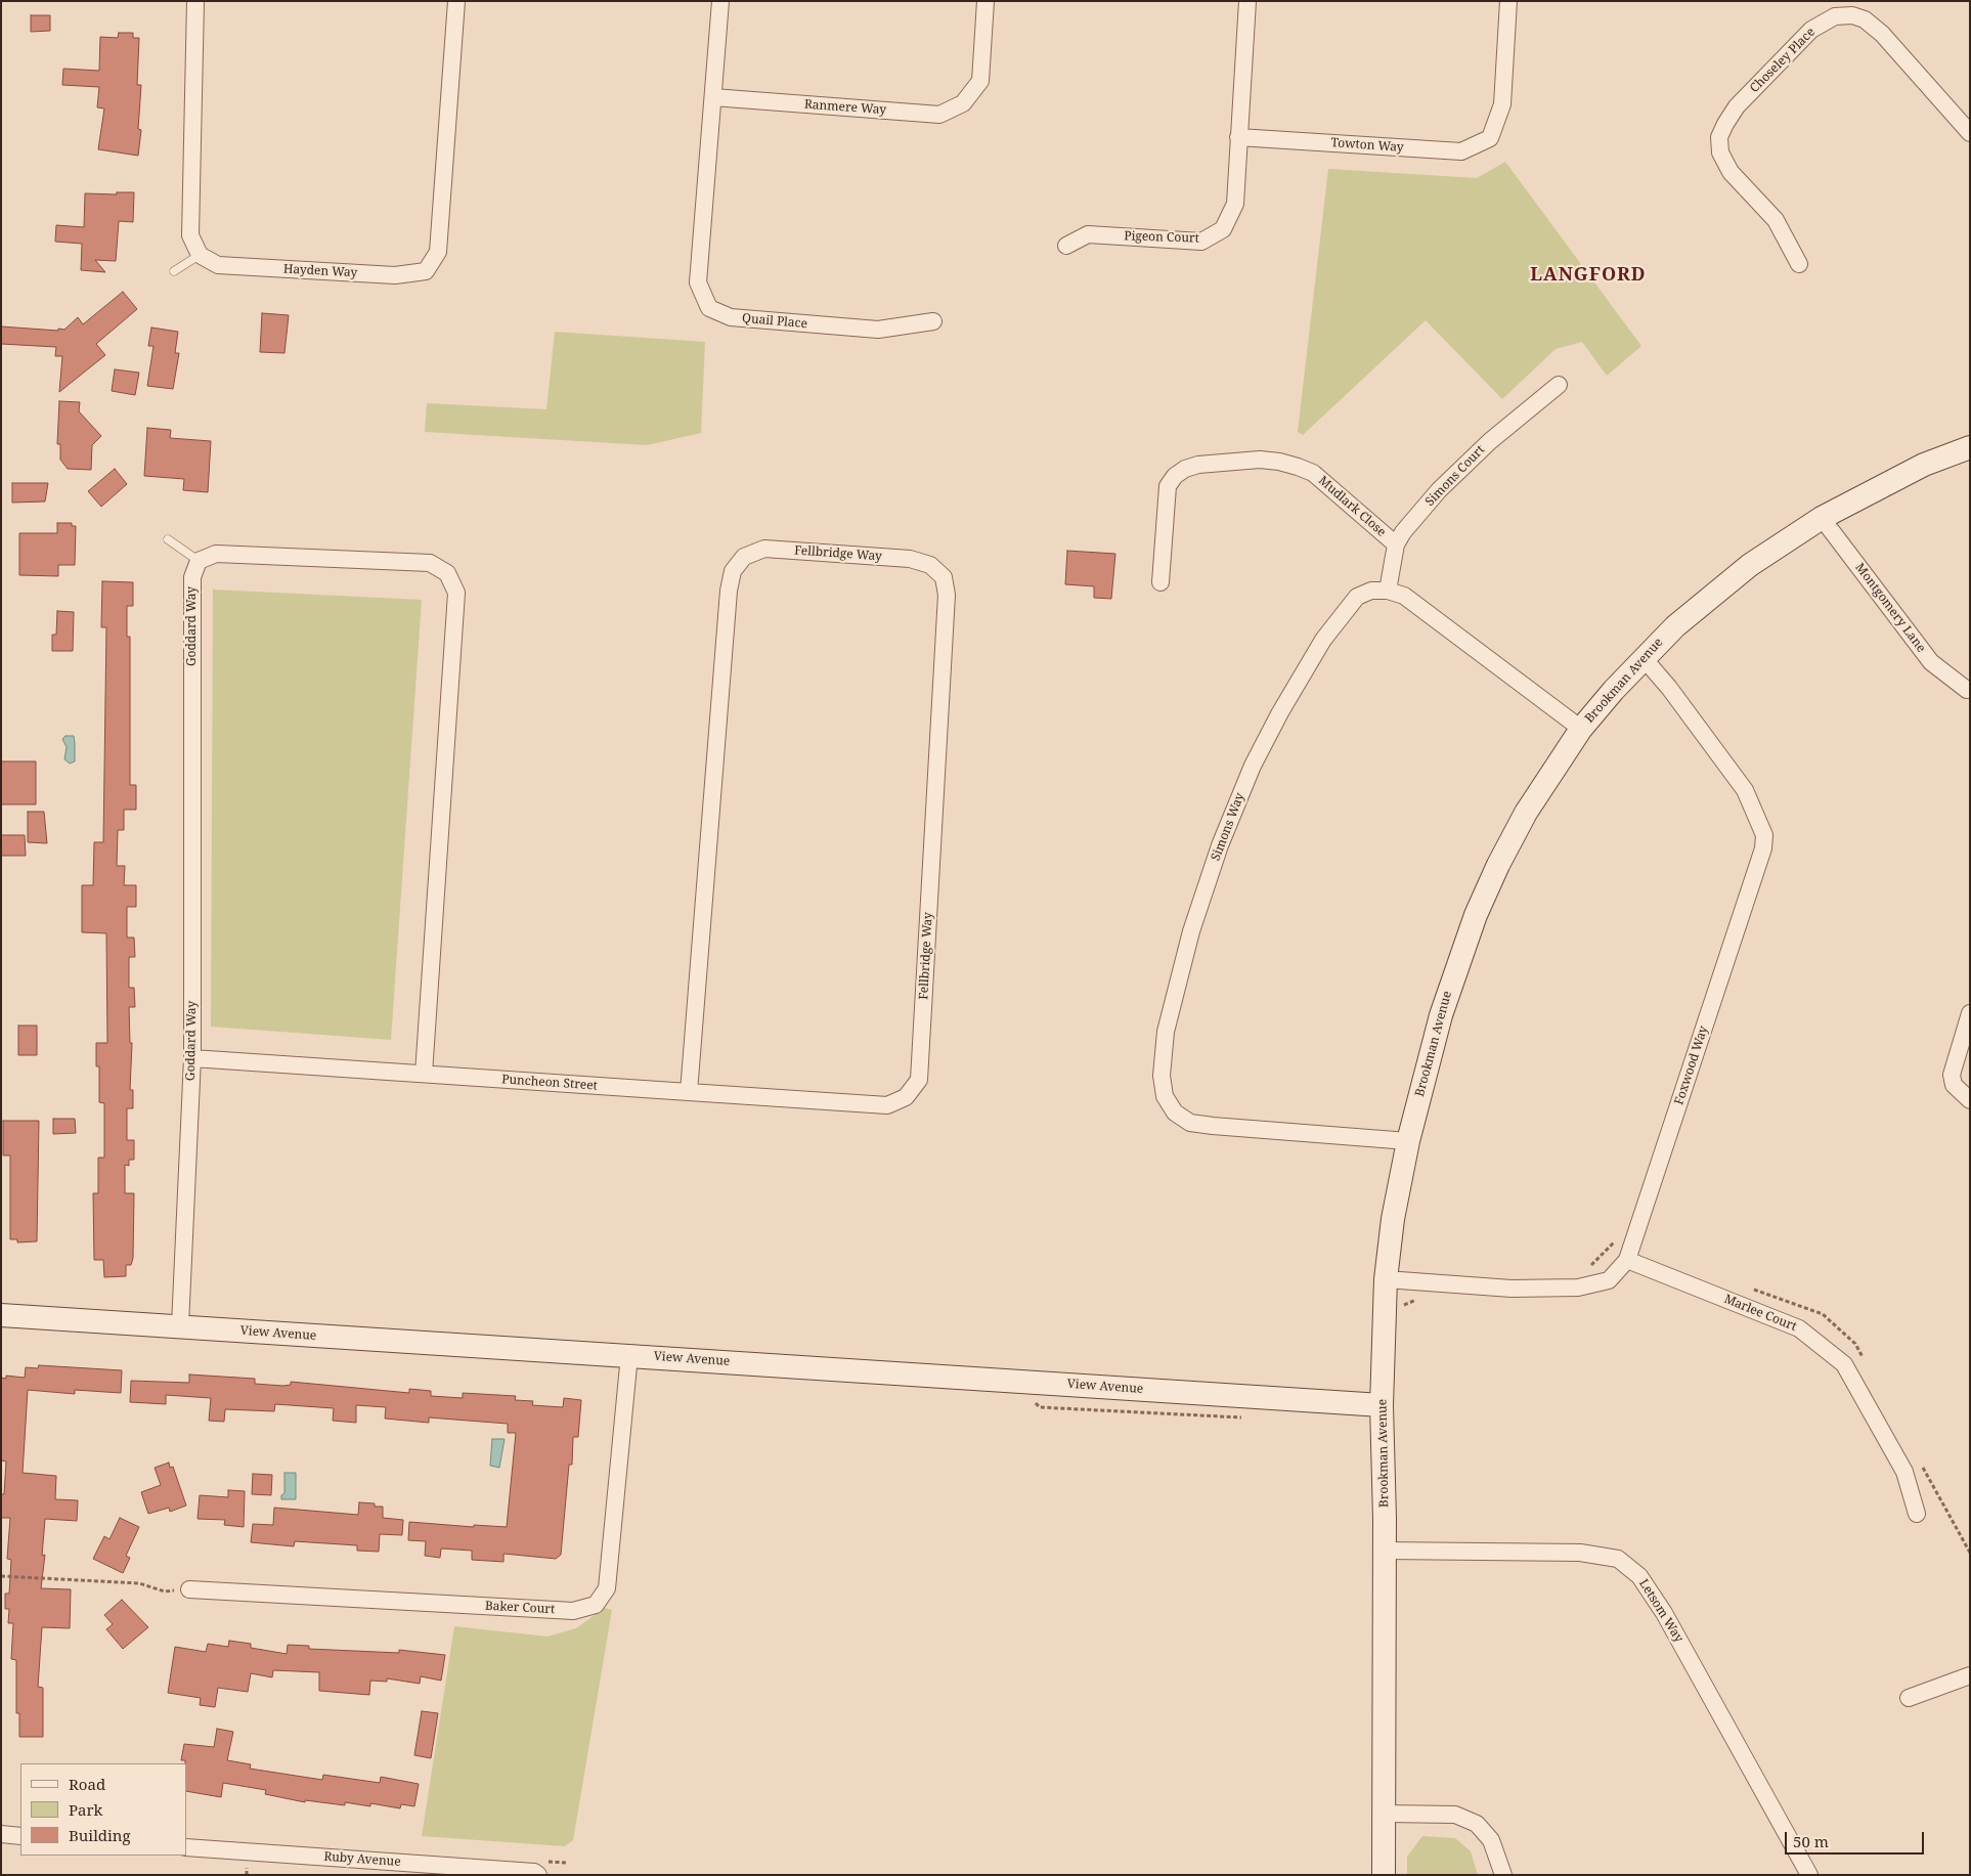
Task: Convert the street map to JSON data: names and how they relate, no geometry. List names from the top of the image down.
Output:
{
  "streets": {
    "street": [
      "Choseley Place",
      "Ranmere Way",
      "Towton Way",
      "Pigeon Court",
      "Hayden Way",
      "Quail Place",
      "Simons Court",
      "Mudlark Close",
      "Fellbridge Way",
      "Montgomery Lane",
      "Goddard Way",
      "Brookman Avenue",
      "Simons Way",
      "Foxwood Way",
      "Puncheon Street",
      "Marlee Court",
      "View Avenue",
      "Baker Court",
      "Letsom Way",
      "Ruby Avenue"
    ]
  },
  "crossings": [
    ["Ranmere Way", "Quail Place"],
    ["Towton Way", "Pigeon Court"],
    ["Simons Court", "Mudlark Close"],
    ["Simons Court", "Simons Way"],
    ["Fellbridge Way", "Puncheon Street"],
    ["Montgomery Lane", "Brookman Avenue"],
    ["Goddard Way", "Puncheon Street"],
    ["Goddard Way", "View Avenue"],
    ["Brookman Avenue", "Simons Way"],
    ["Brookman Avenue", "Foxwood Way"],
    ["Brookman Avenue", "View Avenue"],
    ["Brookman Avenue", "Letsom Way"],
    ["Foxwood Way", "Marlee Court"],
    ["View Avenue", "Baker Court"]
  ],
  "districts": ["LANGFORD"],
  "legend": ["Road", "Park", "Building"],
  "scale_bar": "50 m"
}
